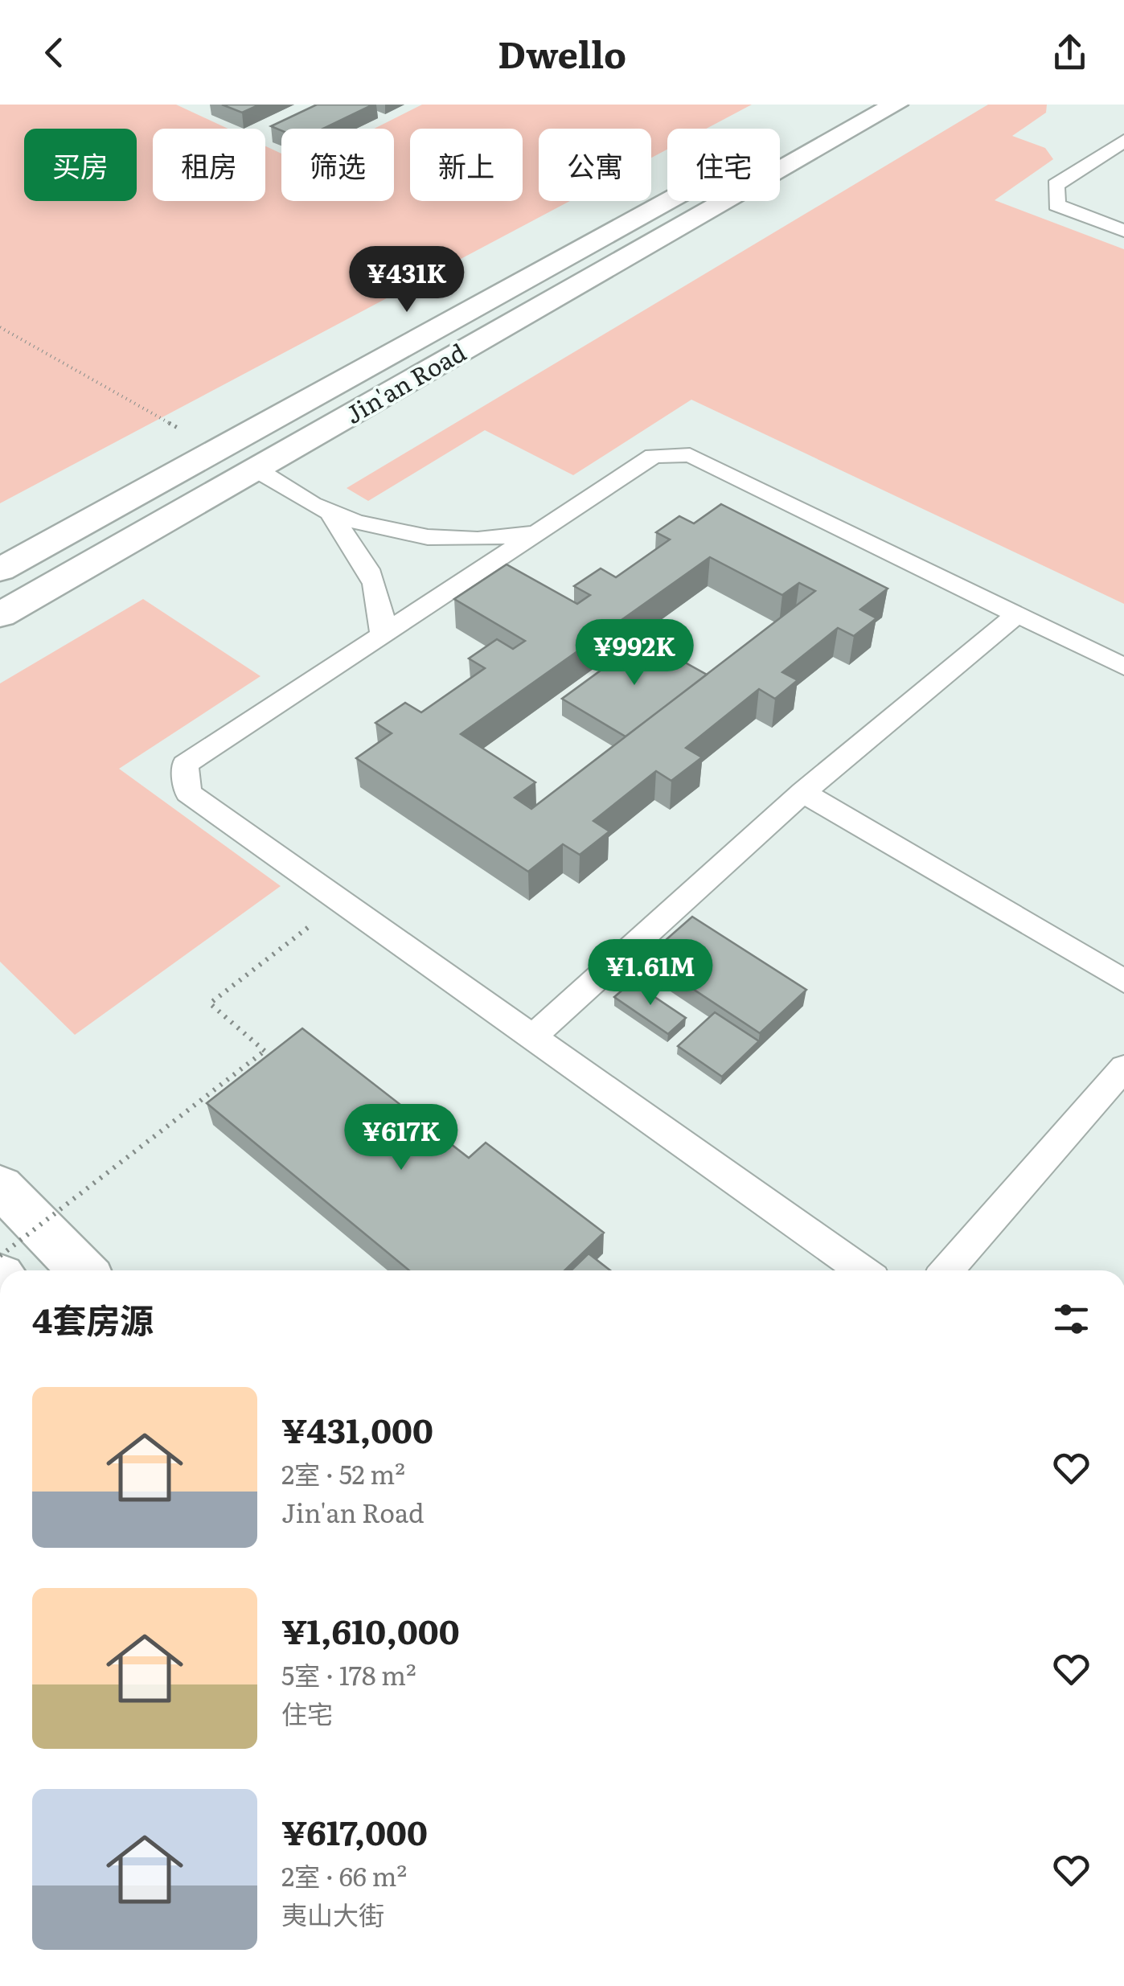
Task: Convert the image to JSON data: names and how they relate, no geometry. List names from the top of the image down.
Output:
{
  "streets": {
    "main road": ["Jin'an Road"]
  },
  "page": {
    "header": "Dwello",
    "chip": [
      "买房",
      "租房",
      "筛选",
      "新上",
      "公寓",
      "住宅"
    ],
    "price": [
      "¥431K",
      "¥992K",
      "¥1.61M",
      "¥617K"
    ],
    "heading": "4套房源",
    "list": [
      {
        "name": "¥431,000",
        "note": "2室 · 52 m² · Jin'an Road"
      },
      {
        "name": "¥1,610,000",
        "note": "5室 · 178 m² · 住宅"
      },
      {
        "name": "¥617,000",
        "note": "2室 · 66 m² · 夷山大街"
      }
    ]
  }
}
